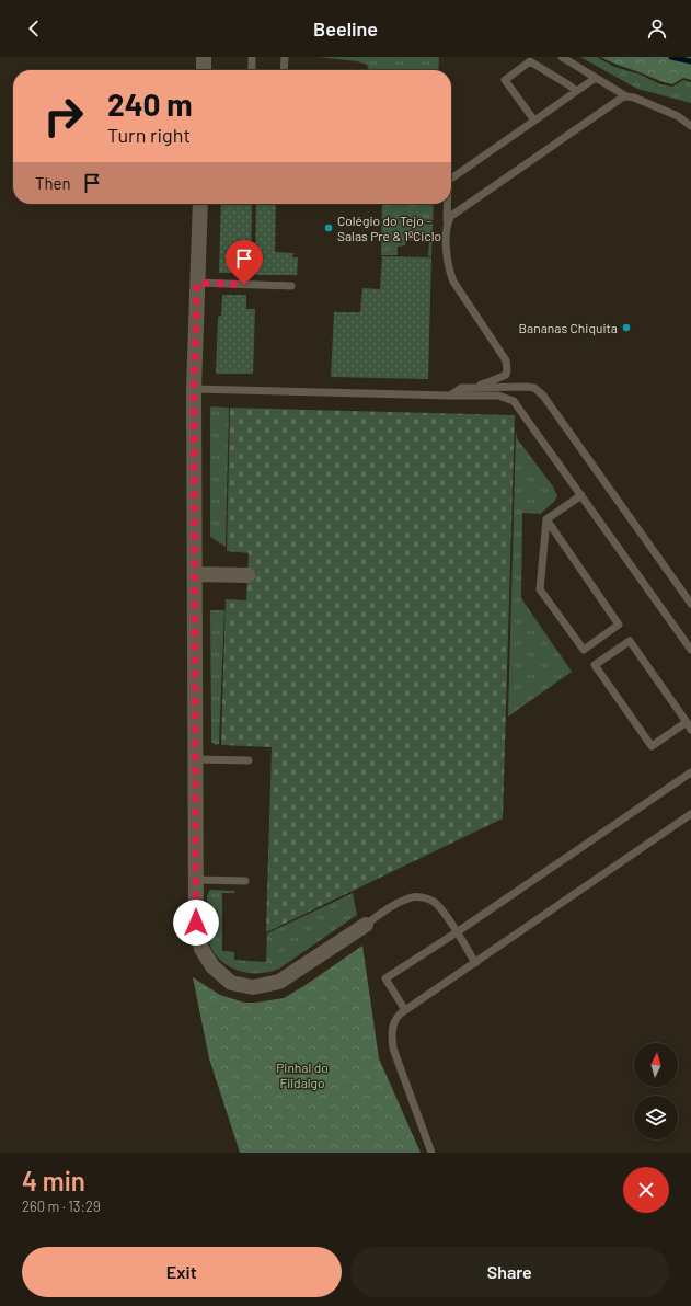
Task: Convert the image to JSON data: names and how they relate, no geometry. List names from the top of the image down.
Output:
{
  "parks": ["Pinhal do Fildalgo"],
  "places": ["Colégio do Tejo - Salas Pre & 1ºCiclo", "Bananas Chiquita"],
  "north": "top",
  "page": {
    "header": "Beeline",
    "turn": ["240 m", "Turn right"],
    "then": "Then",
    "heading": ["4 min", "260 m · 13:29"],
    "buttons": ["Exit", "Share"]
  }
}
